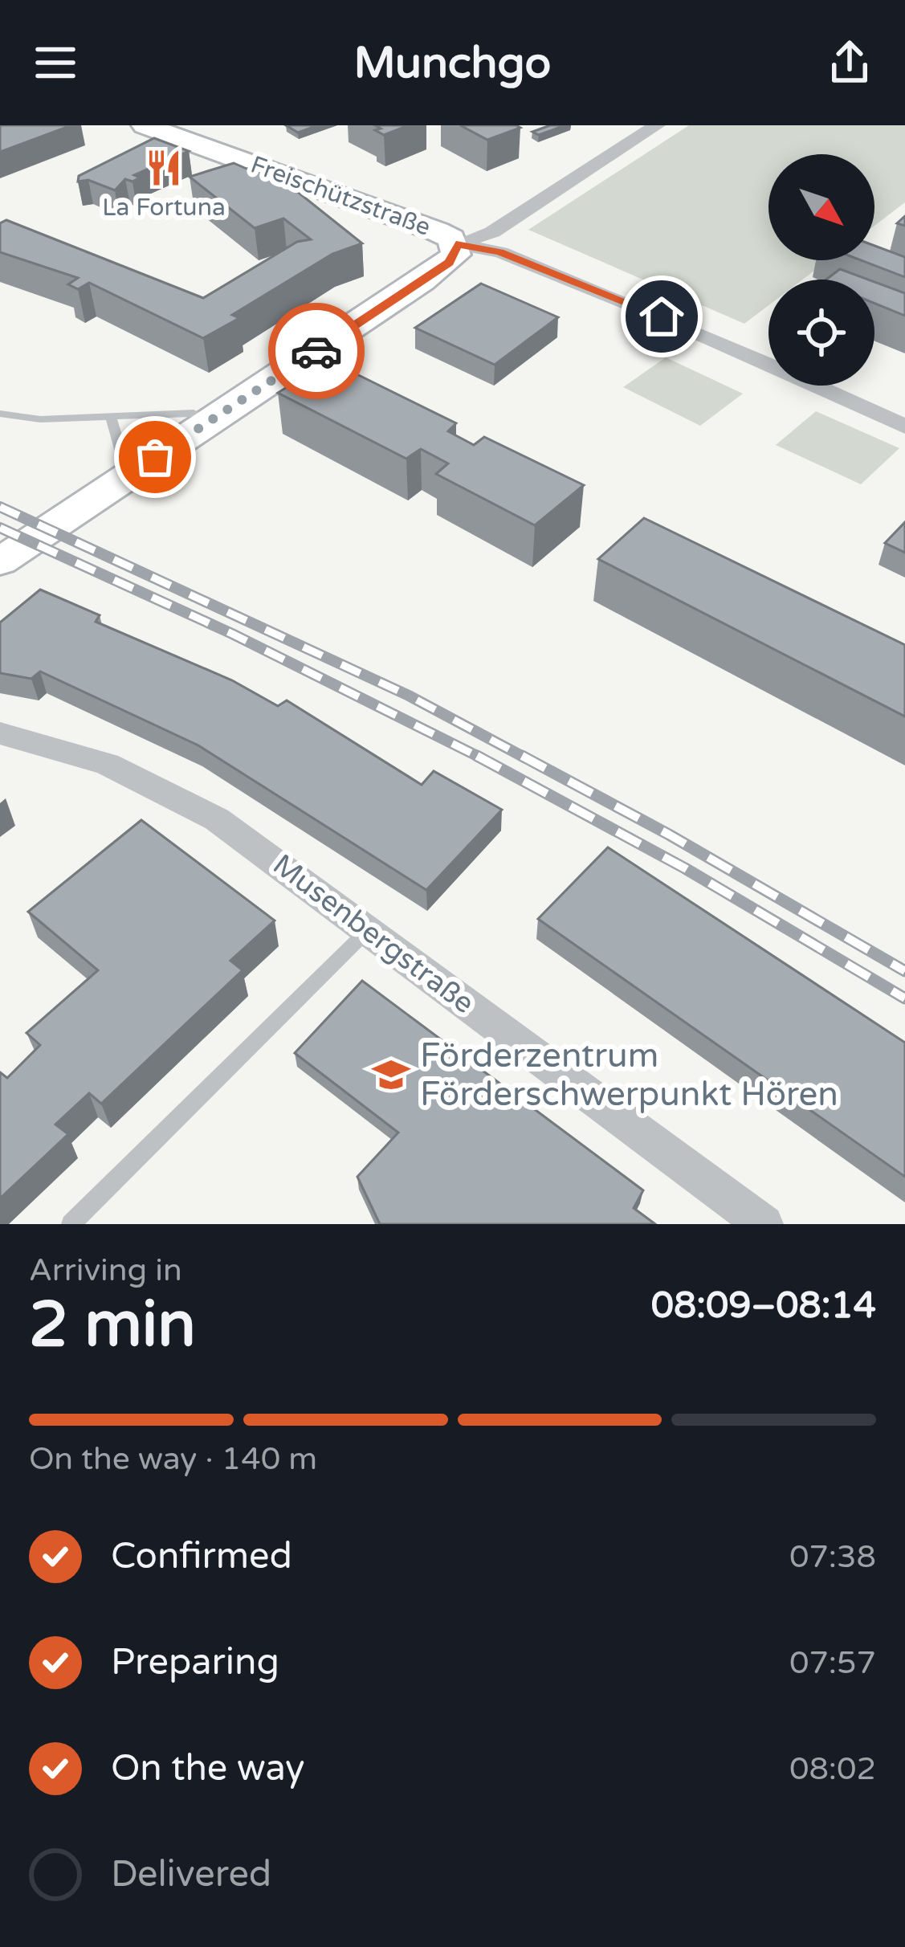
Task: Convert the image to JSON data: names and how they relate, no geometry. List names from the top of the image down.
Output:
{
  "streets": {
    "street": ["Freischützstraße", "Musenbergstraße"]
  },
  "places": {
    "restaurant": ["La Fortuna"],
    "school or university": ["Förderzentrum Förderschwerpunkt Hören"]
  },
  "north": "bottom right",
  "page": {
    "header": "Munchgo",
    "heading": ["2 min", "Arriving in", "08:09–08:14"],
    "bar": "On the way · 140 m",
    "list": [
      ["Confirmed", "07:38"],
      ["Preparing", "07:57"],
      ["On the way", "08:02"],
      "Delivered"
    ]
  }
}
